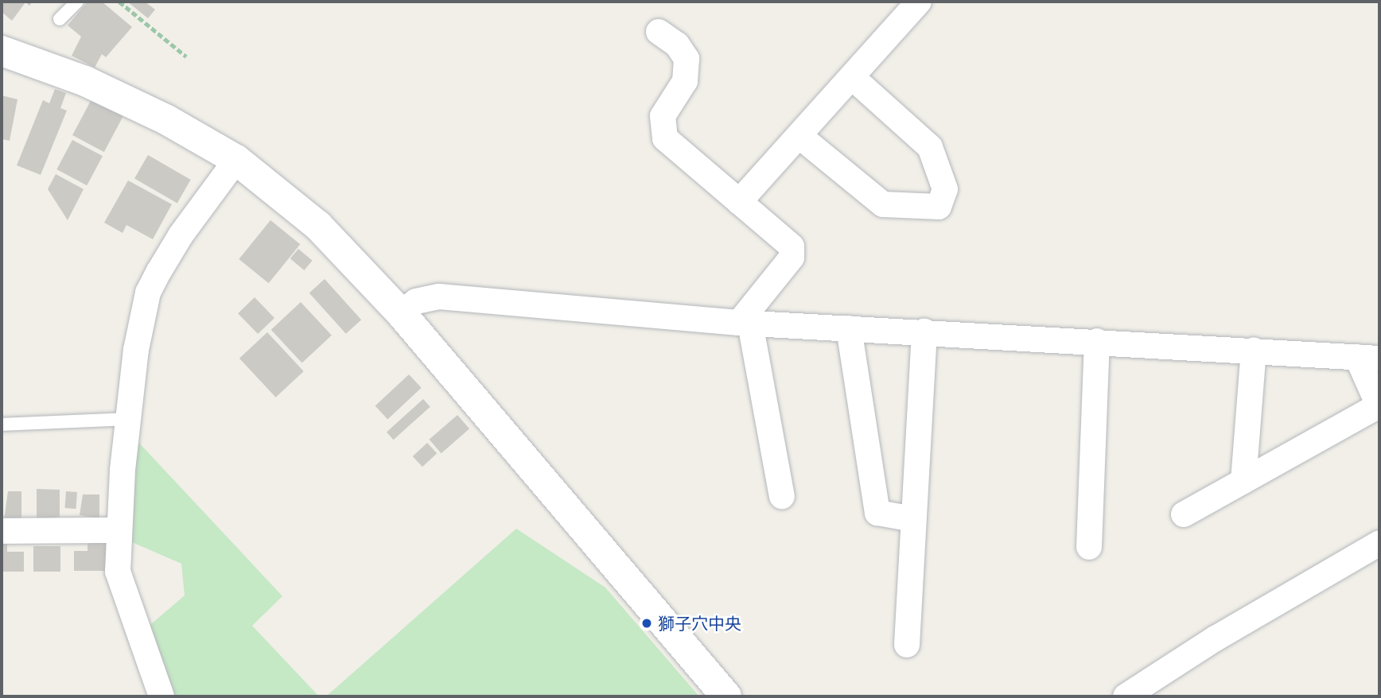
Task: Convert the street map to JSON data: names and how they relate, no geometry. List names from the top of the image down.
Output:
{
  "places": ["獅子穴中央"]
}
